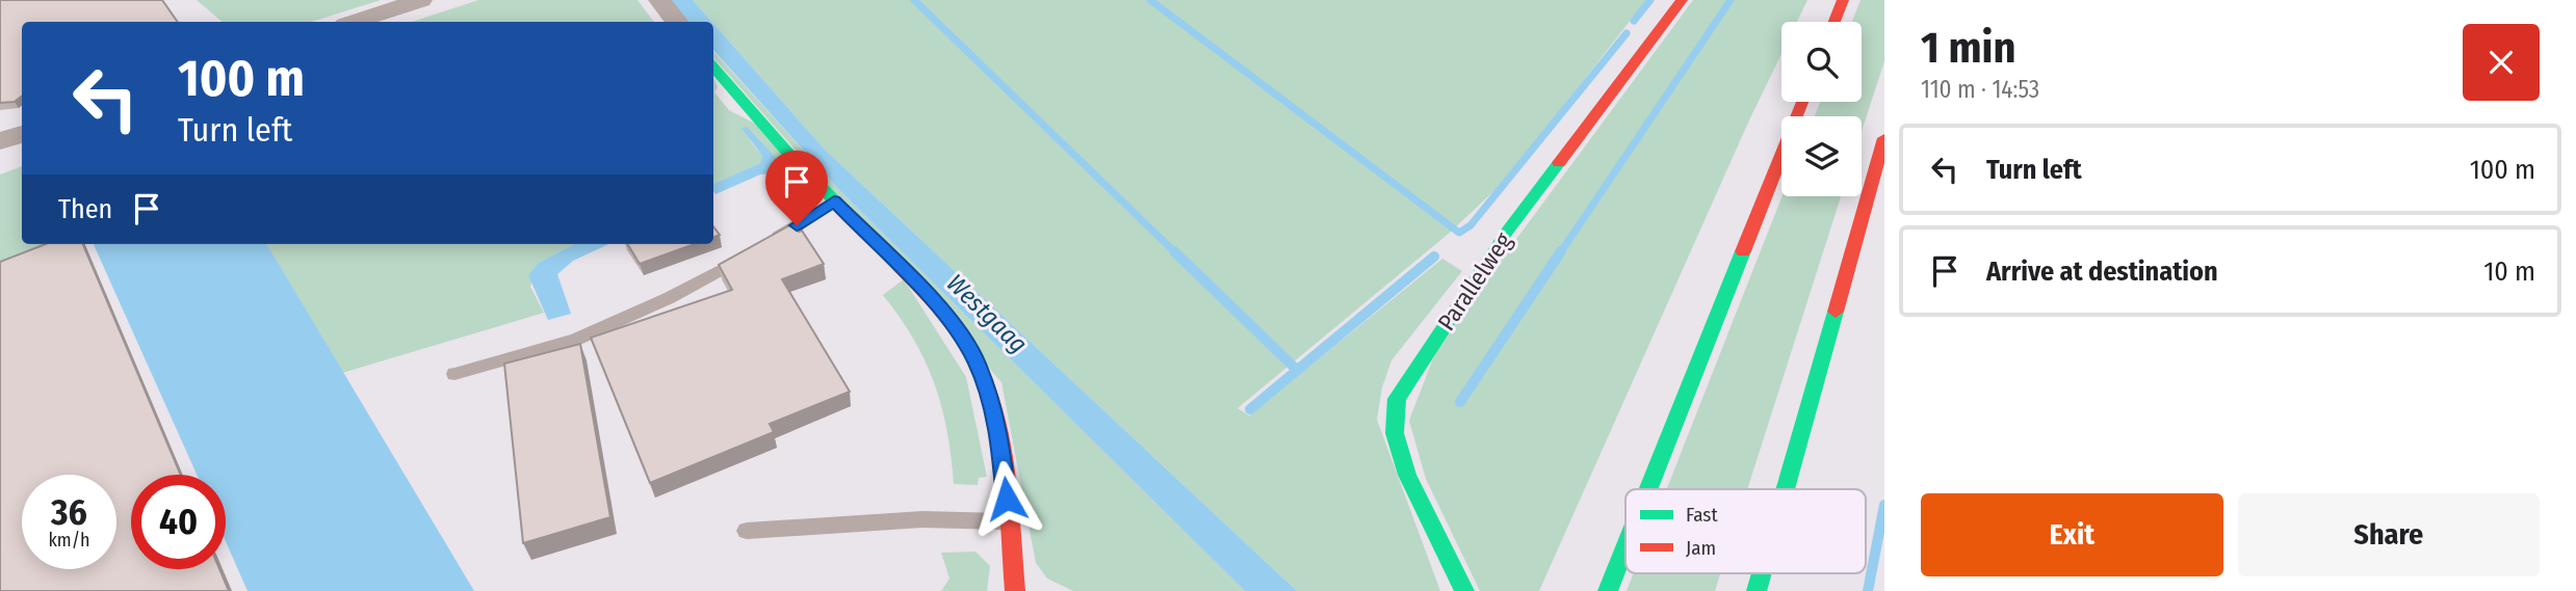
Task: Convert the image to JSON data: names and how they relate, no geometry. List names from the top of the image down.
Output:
{
  "streets": {
    "main road": ["Parallelweg"]
  },
  "water": ["Westgaag"],
  "legend": ["Fast", "Jam"],
  "page": {
    "heading": ["1 min", "110 m · 14:53"],
    "turn": ["100 m", "Turn left"],
    "list": [
      {
        "name": "Turn left",
        "value": "100 m"
      },
      {
        "name": "Arrive at destination",
        "value": "10 m"
      }
    ],
    "then": "Then",
    "speed": "36 km/h",
    "limit": "40",
    "buttons": ["Exit", "Share"]
  }
}
